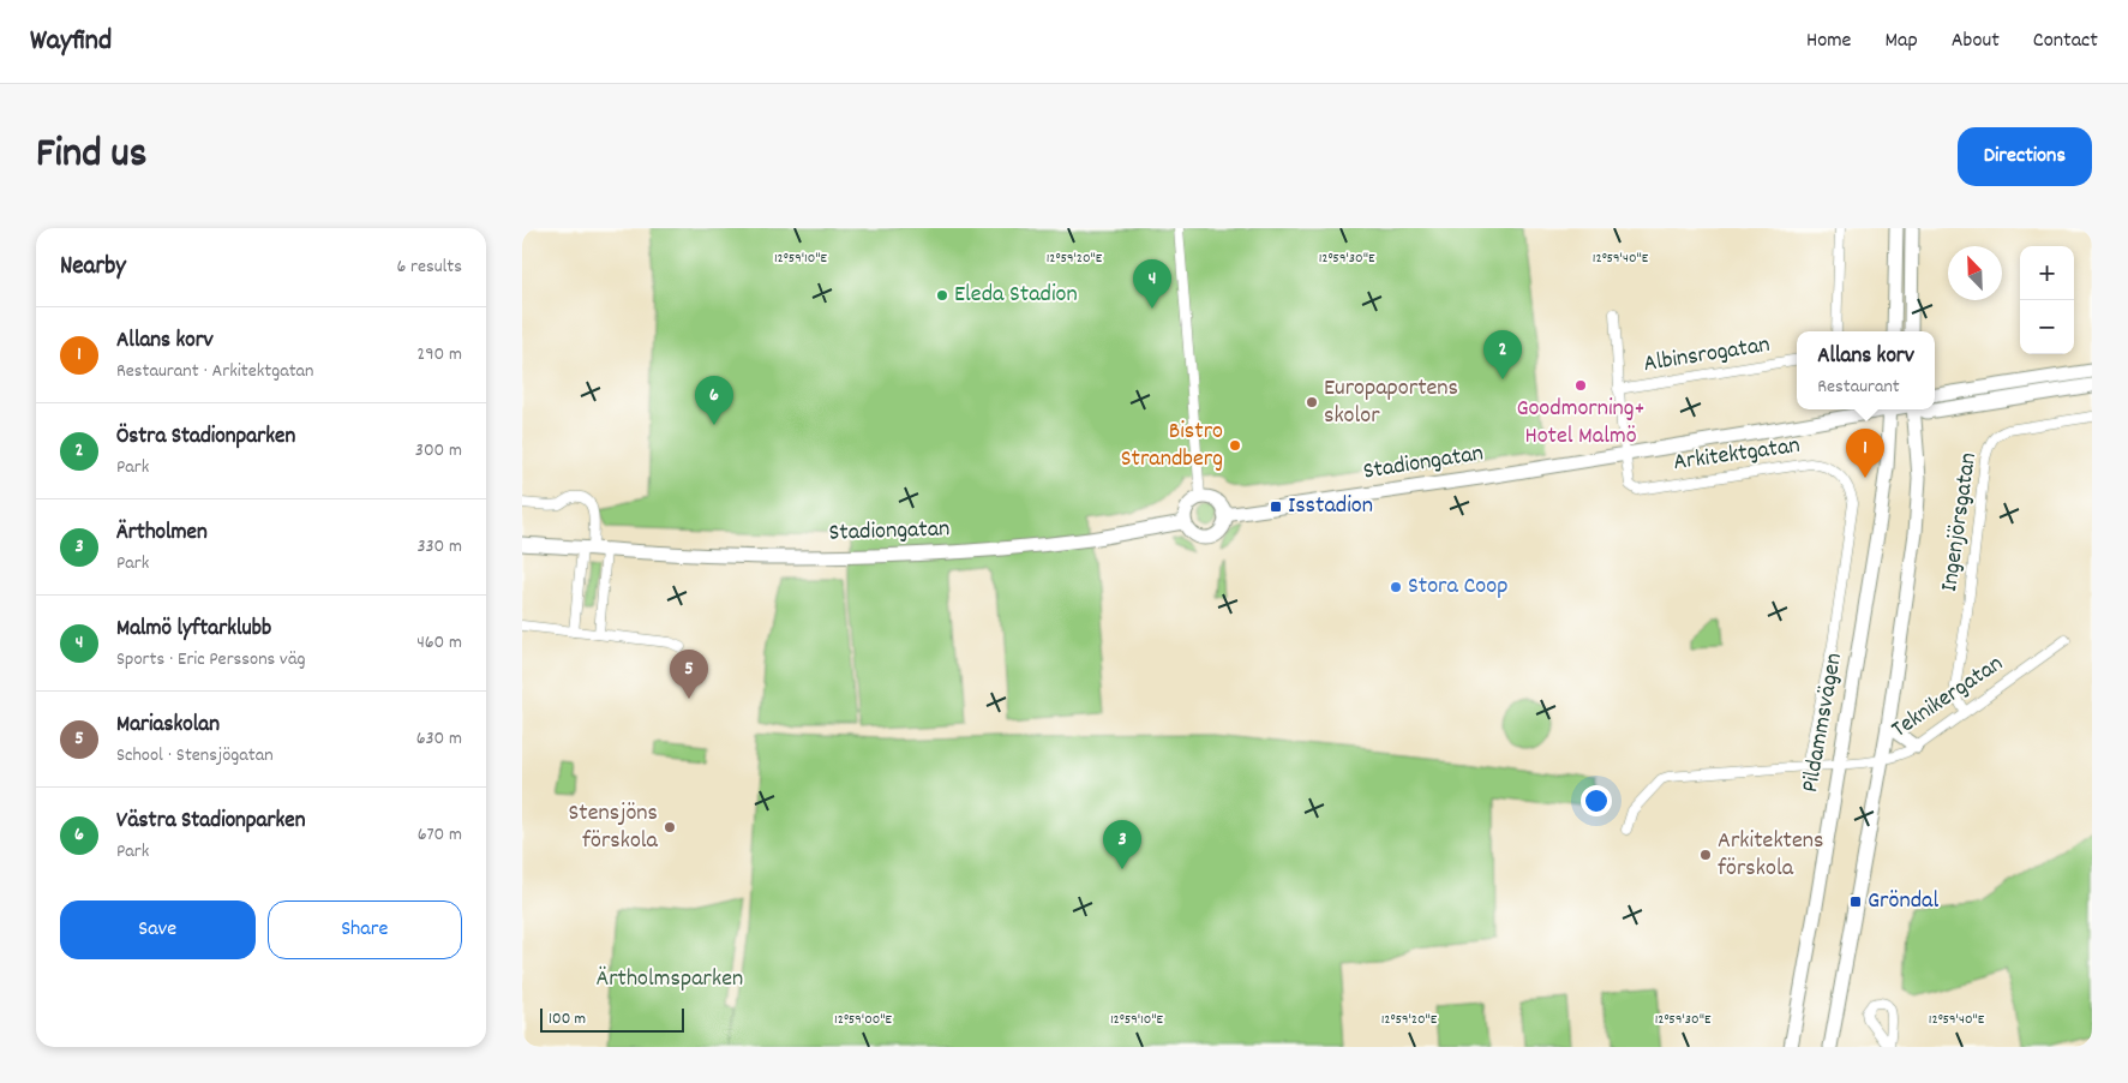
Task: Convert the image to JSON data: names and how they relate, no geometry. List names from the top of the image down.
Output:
{
  "streets": {
    "main road": ["Stadiongatan", "Pildammsvägen"],
    "street": [
      "Albinsrogatan",
      "Arkitektgatan",
      "Ingenjörsgatan",
      "Teknikergatan"
    ]
  },
  "crossings": [
    ["Albinsrogatan", "Arkitektgatan"],
    ["Arkitektgatan", "Stadiongatan"],
    ["Arkitektgatan", "Teknikergatan"],
    ["Ingenjörsgatan", "Teknikergatan"],
    ["Teknikergatan", "Pildammsvägen"]
  ],
  "parks": ["Ärtholmsparken"],
  "places": {
    "other": [
      "Eleda Stadion",
      "Goodmorning+ Hotel Malmö",
      "Europaportens skolor",
      "Bistro Strandberg",
      "Stora Coop",
      "Stensjöns förskola",
      "Arkitektens förskola"
    ],
    "transit": ["Isstadion", "Gröndal"]
  },
  "scale_bar": "100 m",
  "north": "top left",
  "page": {
    "header": "Wayfind",
    "nav": [
      "Home",
      "Map",
      "About",
      "Contact"
    ],
    "title": "Find us",
    "buttons": [
      "Directions",
      ["Save", "Share"]
    ],
    "heading": ["Nearby", "6 results"],
    "map_buttons": ["+", "−"],
    "pins": [
      "4",
      "2",
      "6",
      "1",
      "5",
      "3"
    ],
    "list": [
      {
        "mark": "1",
        "name": "Allans korv",
        "note": "Restaurant · Arkitektgatan",
        "value": "290 m"
      },
      {
        "mark": "2",
        "name": "Östra Stadionparken",
        "note": "Park",
        "value": "300 m"
      },
      {
        "mark": "3",
        "name": "Ärtholmen",
        "note": "Park",
        "value": "330 m"
      },
      {
        "mark": "4",
        "name": "Malmö lyftarklubb",
        "note": "Sports · Eric Perssons väg",
        "value": "460 m"
      },
      {
        "mark": "5",
        "name": "Mariaskolan",
        "note": "School · Stensjögatan",
        "value": "630 m"
      },
      {
        "mark": "6",
        "name": "Västra Stadionparken",
        "note": "Park",
        "value": "670 m"
      }
    ],
    "popup": ["Allans korv", "Restaurant"],
    "scale": "100 m"
  },
  "coordinates": [
    "12°59'10\"E",
    "12°59'20\"E",
    "12°59'30\"E",
    "12°59'40\"E",
    "12°59'00\"E"
  ]
}
